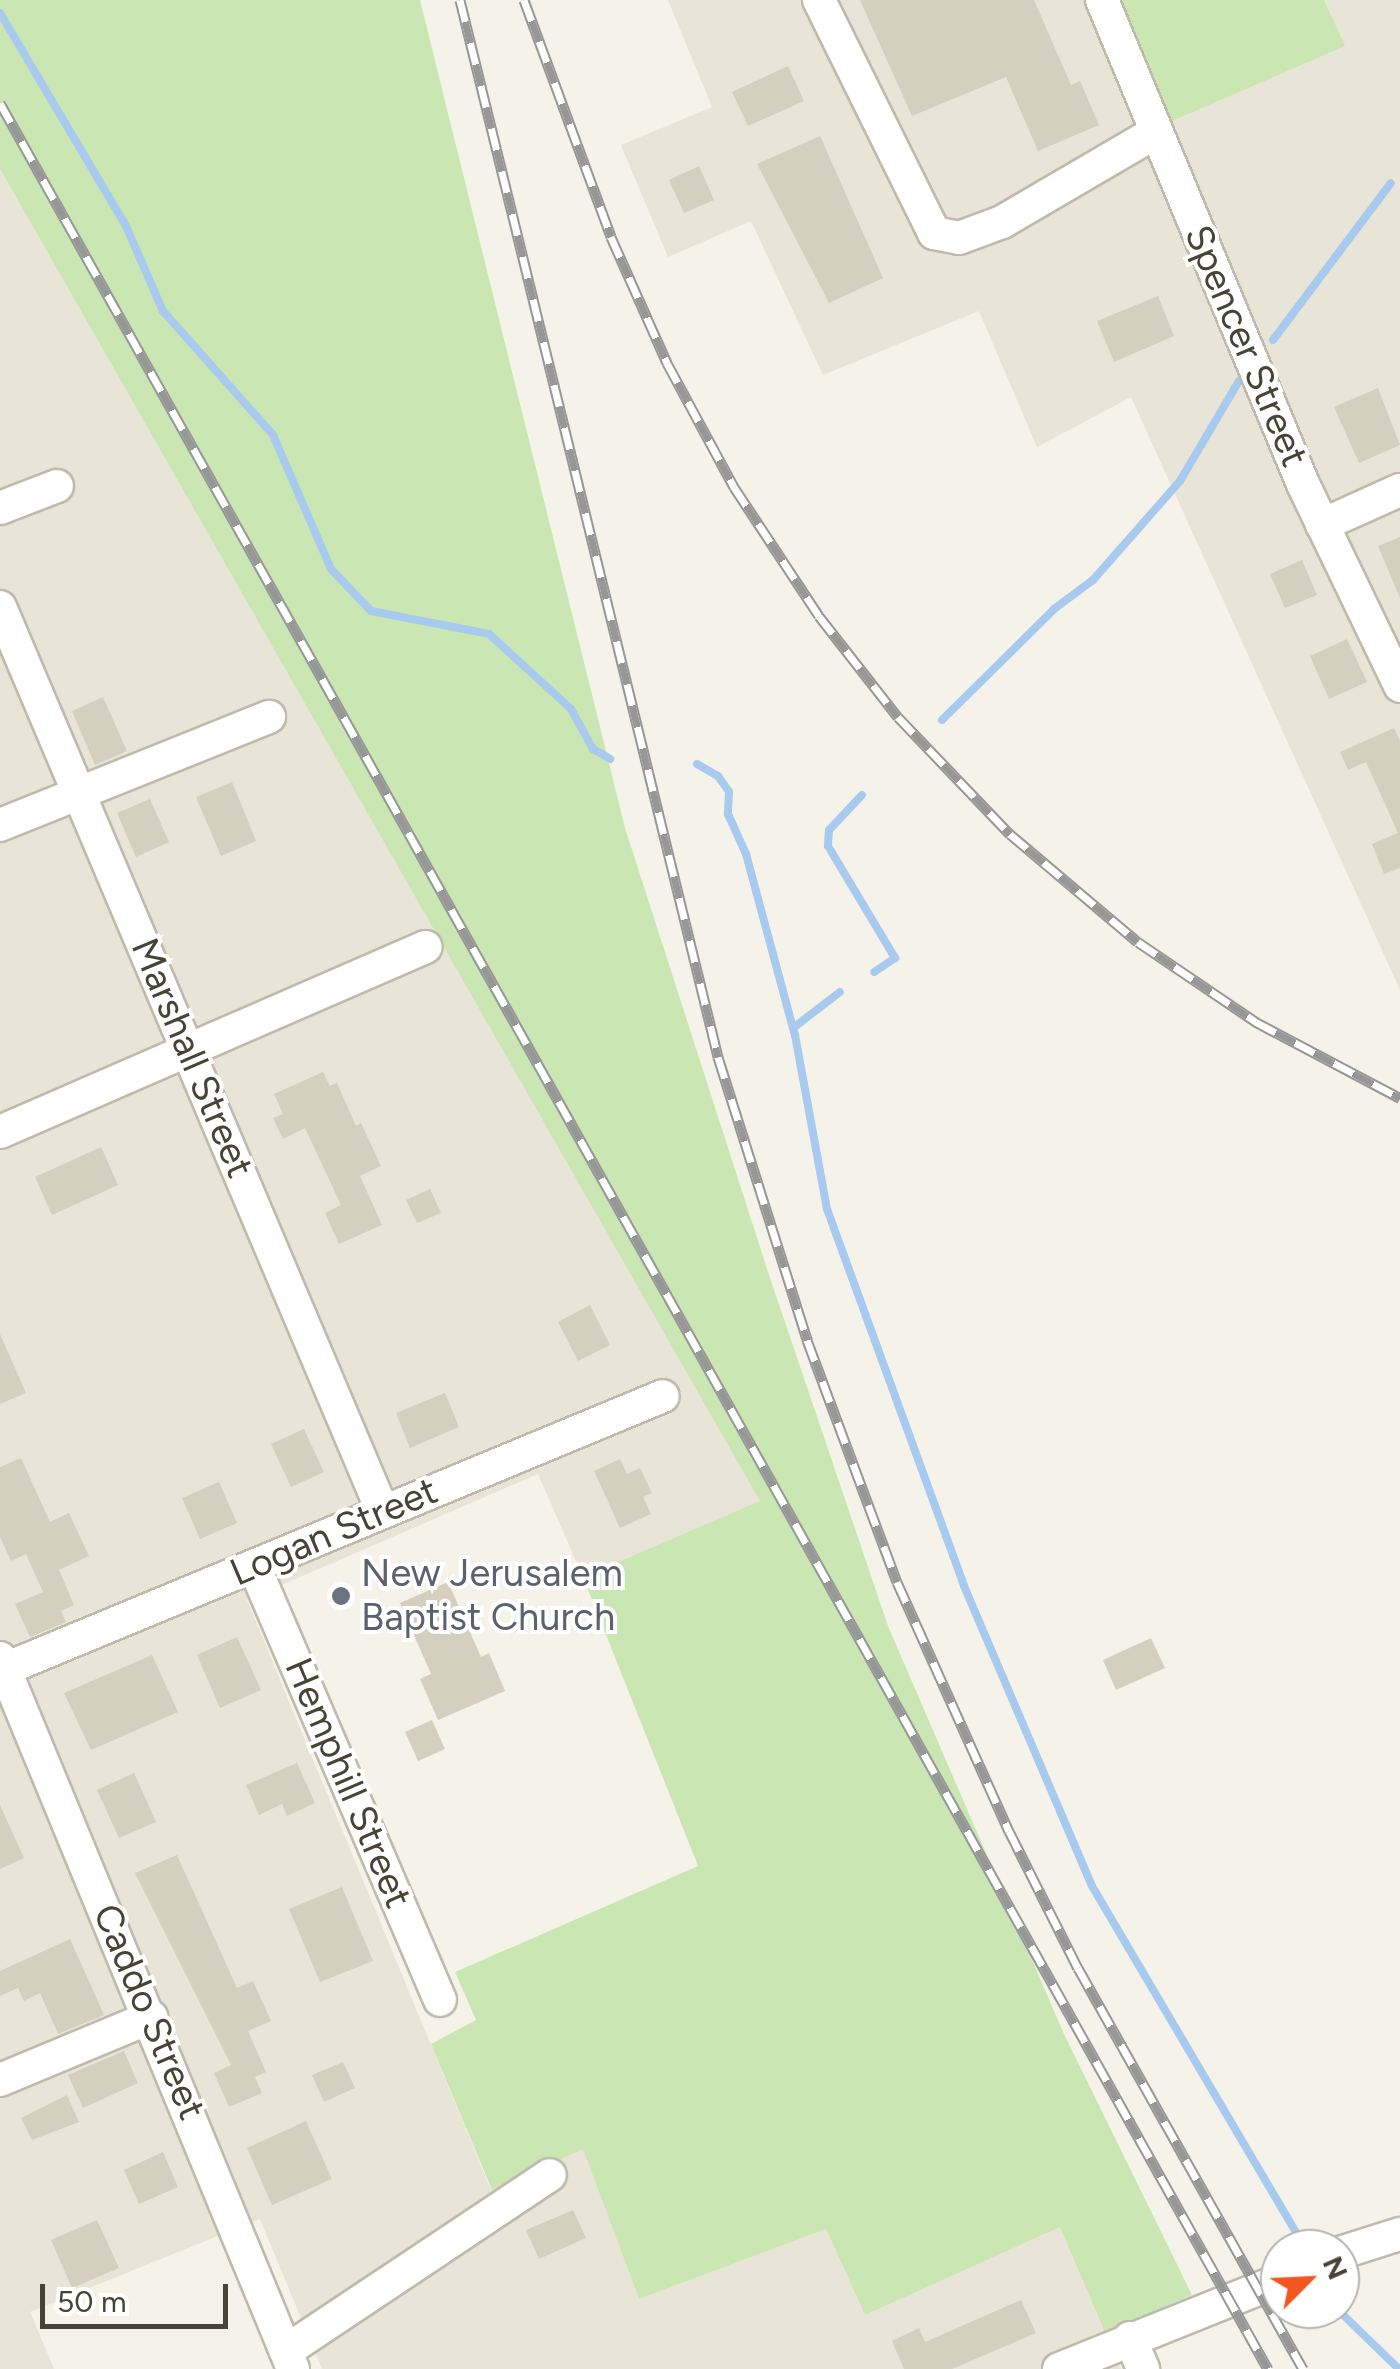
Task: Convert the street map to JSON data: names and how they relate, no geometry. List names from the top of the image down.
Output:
{
  "streets": {
    "street": [
      "Spencer Street",
      "Marshall Street",
      "Logan Street",
      "Hemphill Street",
      "Caddo Street"
    ]
  },
  "crossings": [
    ["Marshall Street", "Logan Street"],
    ["Logan Street", "Hemphill Street"],
    ["Logan Street", "Caddo Street"]
  ],
  "places": ["New Jerusalem Baptist Church"],
  "scale_bar": "50 m",
  "north": "top right"
}
